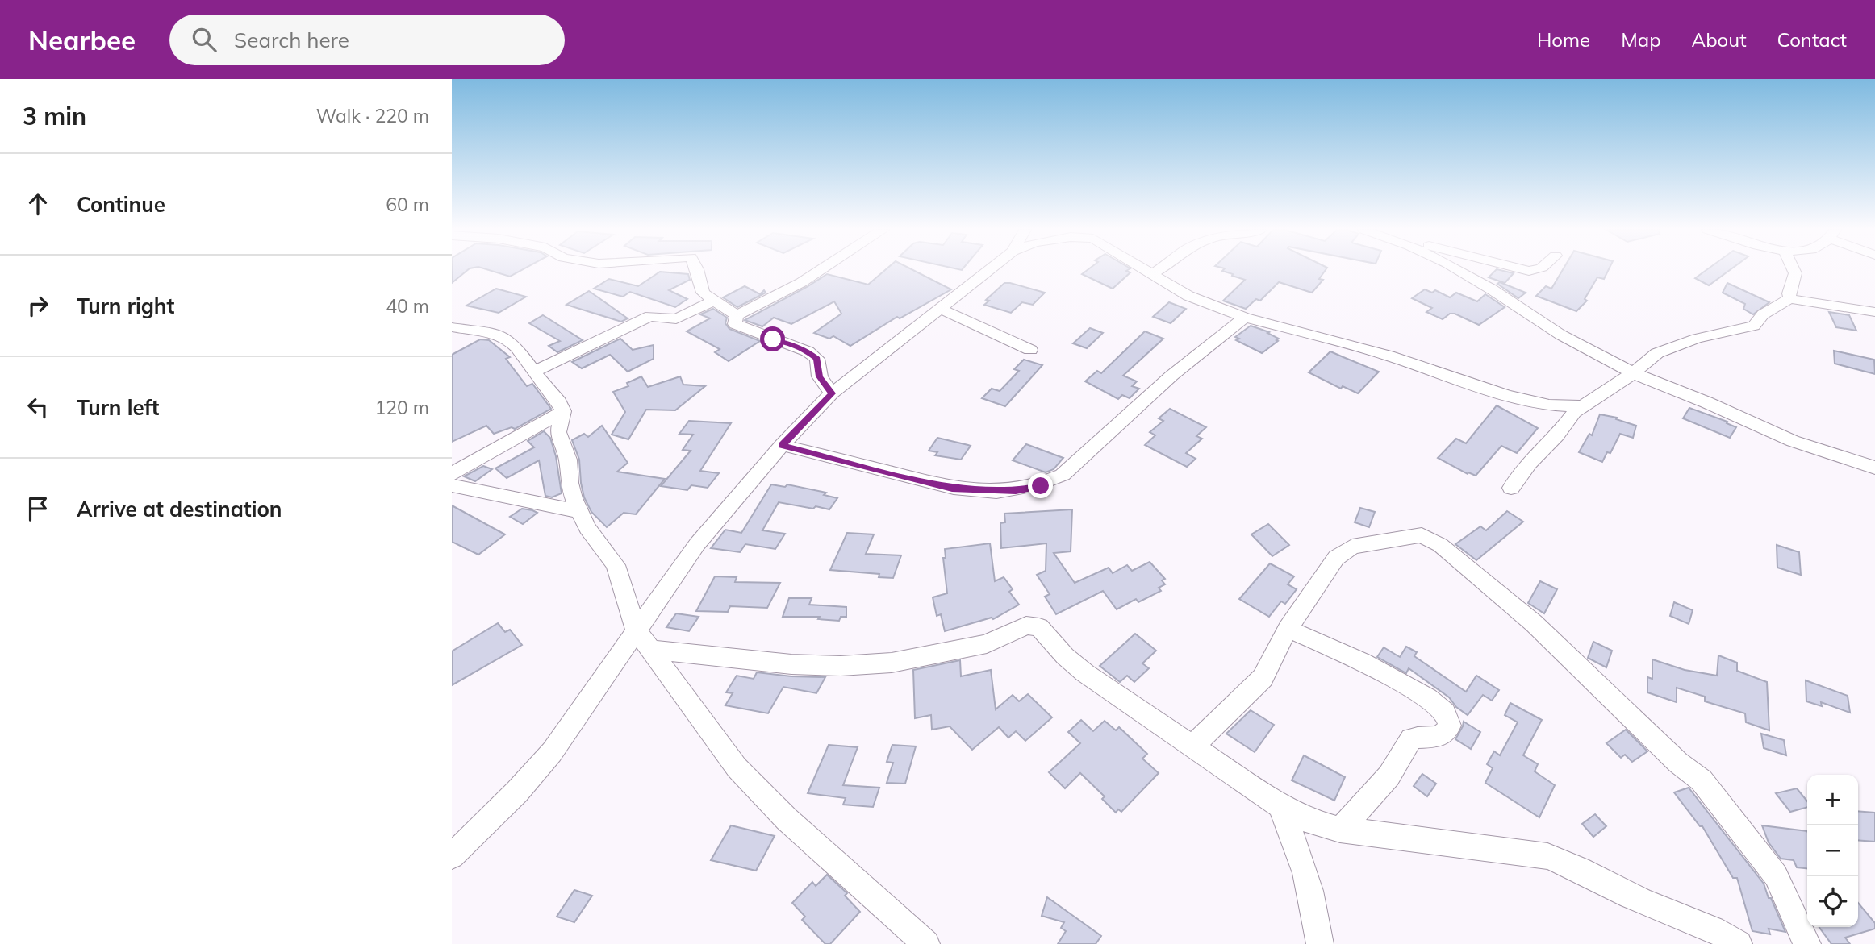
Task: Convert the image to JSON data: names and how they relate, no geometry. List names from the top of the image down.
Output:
{
  "page": {
    "header": "Nearbee",
    "search": "Search here",
    "nav": [
      "Home",
      "Map",
      "About",
      "Contact"
    ],
    "heading": ["3 min", "Walk · 220 m"],
    "list": [
      ["Continue", "60 m"],
      ["Turn right", "40 m"],
      ["Turn left", "120 m"],
      "Arrive at destination"
    ],
    "map_buttons": ["+", "−"]
  }
}
